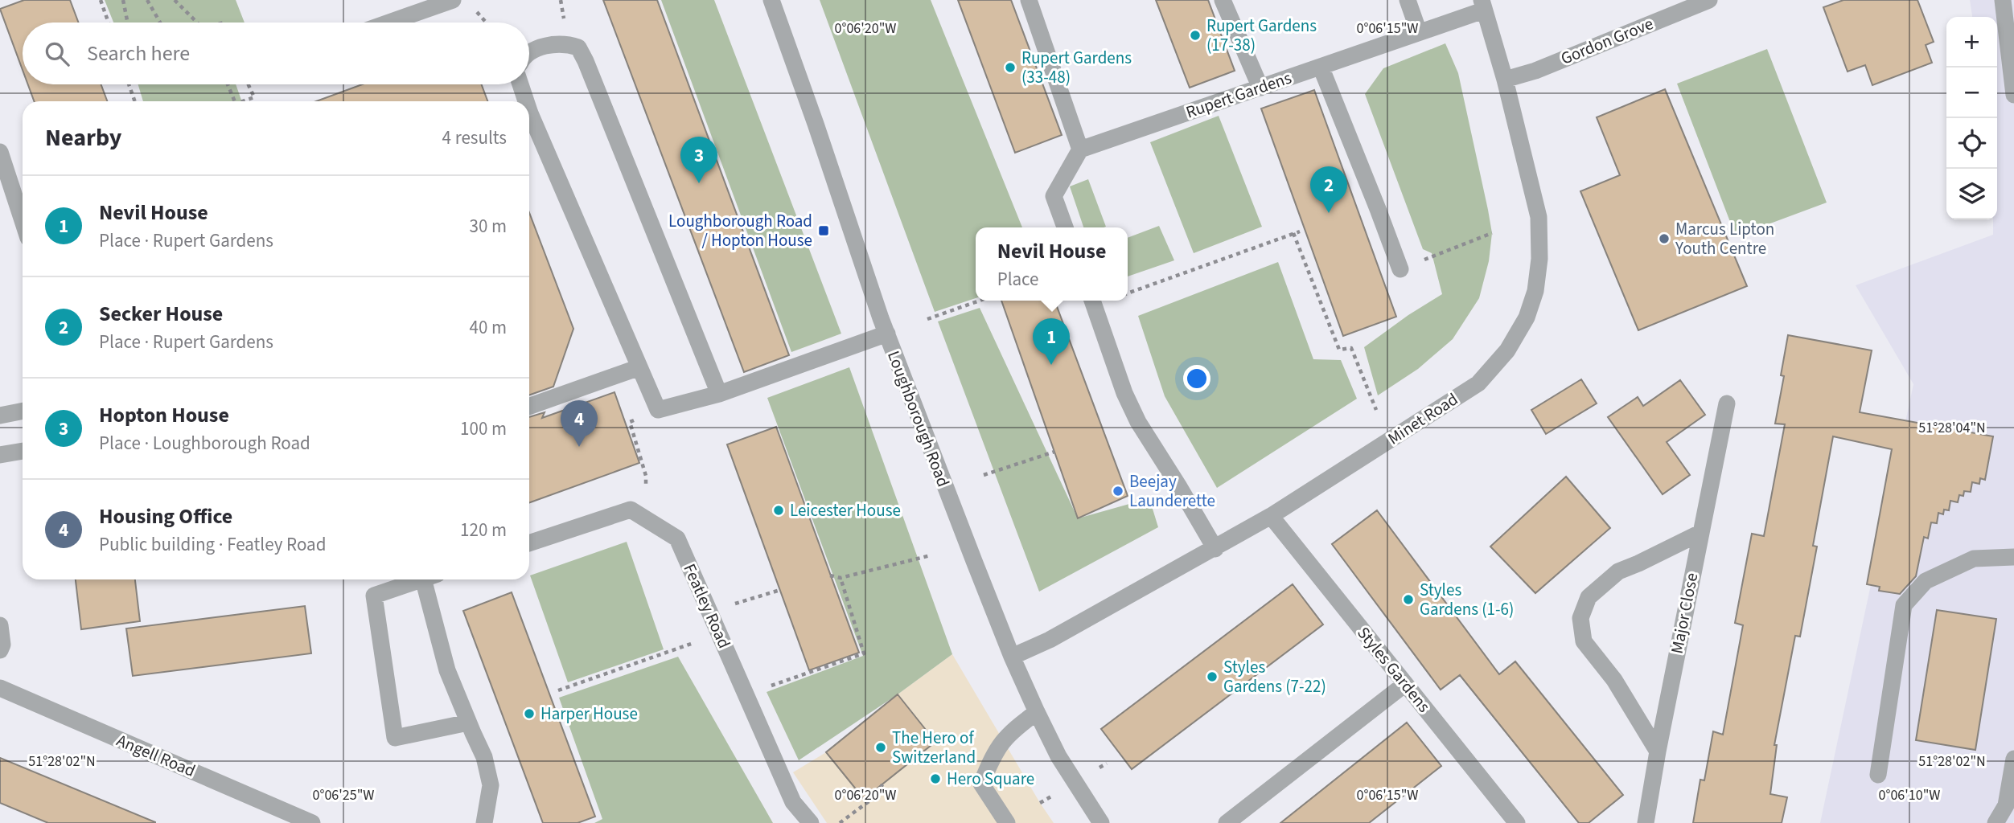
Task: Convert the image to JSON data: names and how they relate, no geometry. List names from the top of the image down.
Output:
{
  "streets": {
    "street": [
      "Gordon Grove",
      "Rupert Gardens",
      "Loughborough Road",
      "Minet Road",
      "Featley Road",
      "Major Close",
      "Styles Gardens",
      "Angell Road"
    ]
  },
  "crossings": [
    ["Gordon Grove", "Minet Road"],
    ["Rupert Gardens", "Minet Road"],
    ["Loughborough Road", "Minet Road"],
    ["Minet Road", "Styles Gardens"]
  ],
  "places": {
    "other": [
      "Rupert Gardens (17-38)",
      "Rupert Gardens (33-48)",
      "Marcus Lipton Youth Centre",
      "Beejay Launderette",
      "Leicester House",
      "Styles Gardens (1-6)",
      "Styles Gardens (7-22)",
      "Harper House",
      "The Hero of Switzerland",
      "Hero Square"
    ],
    "transit": ["Loughborough Road / Hopton House"]
  },
  "page": {
    "map_buttons": ["+", "−"],
    "search": "Search here",
    "heading": ["Nearby", "4 results"],
    "pins": [
      "3",
      "2",
      "1",
      "4"
    ],
    "list": [
      {
        "mark": "1",
        "name": "Nevil House",
        "note": "Place · Rupert Gardens",
        "value": "30 m"
      },
      {
        "mark": "2",
        "name": "Secker House",
        "note": "Place · Rupert Gardens",
        "value": "40 m"
      },
      {
        "mark": "3",
        "name": "Hopton House",
        "note": "Place · Loughborough Road",
        "value": "100 m"
      },
      {
        "mark": "4",
        "name": "Housing Office",
        "note": "Public building · Featley Road",
        "value": "120 m"
      }
    ],
    "popup": ["Nevil House", "Place"]
  },
  "coordinates": [
    "0°06'20\"W",
    "0°06'15\"W",
    "51°28'04\"N",
    "51°28'02\"N",
    "0°06'25\"W",
    "0°06'10\"W"
  ]
}
